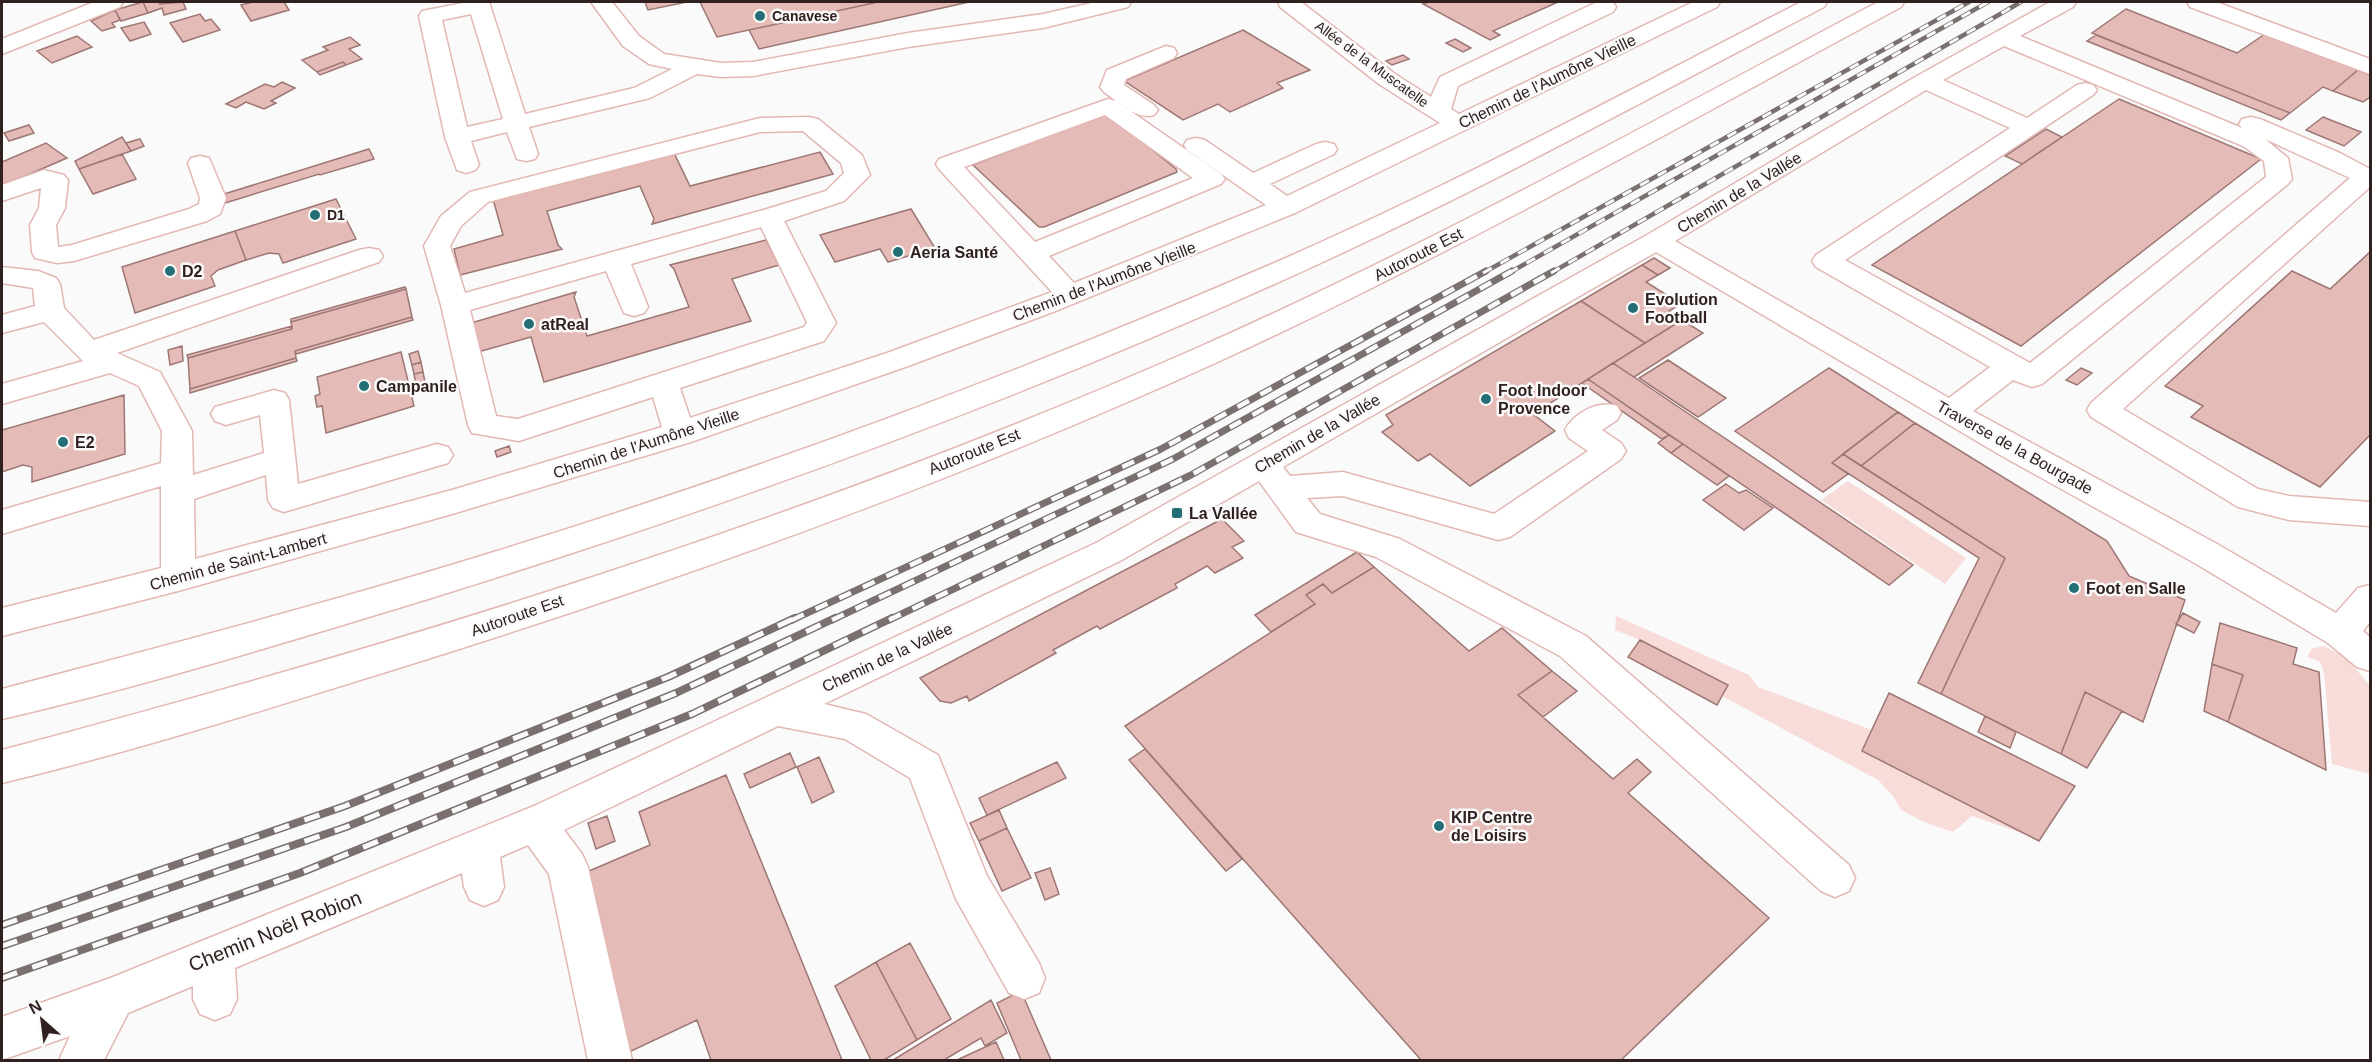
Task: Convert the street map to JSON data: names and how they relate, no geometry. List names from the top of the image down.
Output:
{
  "streets": {
    "main road": [
      "Allée de la Muscatelle",
      "Chemin de l'Aumône Vieille",
      "Chemin de la Vallée",
      "Autoroute Est",
      "Traverse de la Bourgade",
      "Chemin de Saint-Lambert",
      "Chemin Noël Robion"
    ]
  },
  "crossings": [
    ["Allée de la Muscatelle", "Chemin de l'Aumône Vieille"],
    ["Chemin de l'Aumône Vieille", "Chemin de Saint-Lambert"],
    ["Chemin de la Vallée", "Traverse de la Bourgade"],
    ["Chemin de la Vallée", "Chemin Noël Robion"]
  ],
  "places": {
    "other": [
      "Canavese",
      "D1",
      "Aeria Santé",
      "D2",
      "Evolution Football",
      "atReal",
      "Campanile",
      "Foot Indoor Provence",
      "E2",
      "Foot en Salle",
      "KIP Centre de Loisirs"
    ],
    "transit": ["La Vallée"]
  },
  "north": "top left"
}
